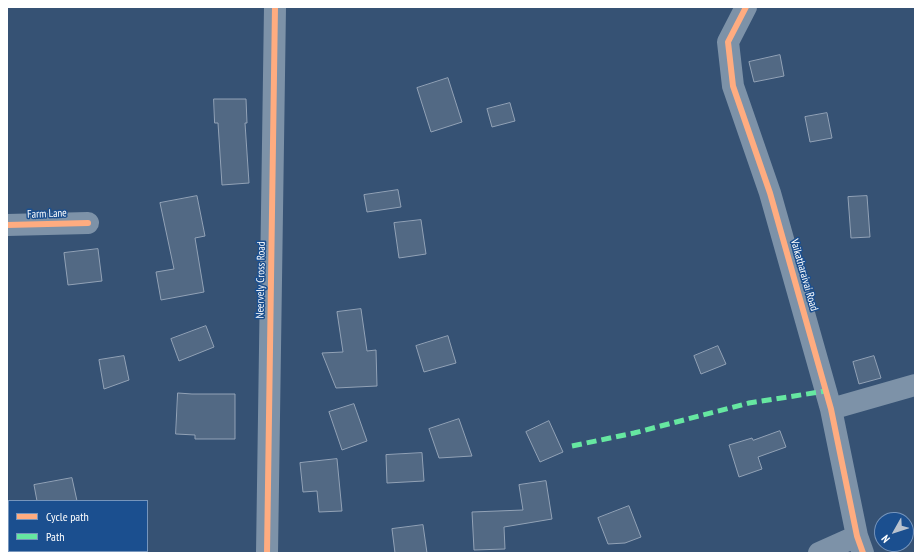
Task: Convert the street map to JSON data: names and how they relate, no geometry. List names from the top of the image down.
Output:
{
  "streets": {
    "street": ["Farm Lane", "Vaikatharaivai Road", "Neervely Cross Road"]
  },
  "legend": ["Cycle path", "Path"],
  "north": "bottom left"
}
